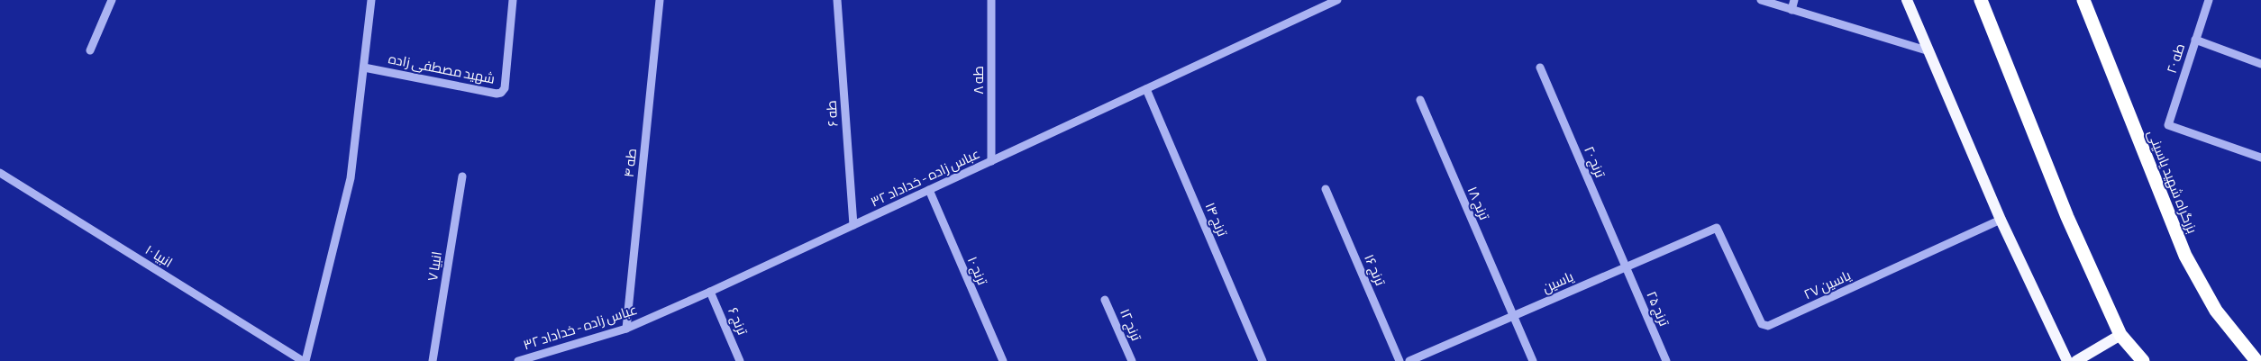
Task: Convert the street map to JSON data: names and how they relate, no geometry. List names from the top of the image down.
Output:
{
  "streets": {
    "highway": ["بزرگراه شهید یاسینی"],
    "street": [
      "طه ۲۰",
      "شهید مصطفی زاده",
      "طه ۸",
      "طه ۶",
      "ترنج ۲۰",
      "طه ۴",
      "عباس زاده - خداداد ۳۲",
      "ترنج ۱۸",
      "ترنج ۱۴",
      "انبیا ۱۰",
      "انبیا ۷",
      "ترنج ۱۶",
      "ترنج ۱۰",
      "یاسین",
      "یاسین ۲۷",
      "ترنج ۲۵",
      "ترنج ۶",
      "ترنج ۱۲"
    ]
  },
  "crossings": [
    ["طه ۸", "عباس زاده - خداداد ۳۲"],
    ["طه ۶", "عباس زاده - خداداد ۳۲"],
    ["ترنج ۲۰", "یاسین"],
    ["ترنج ۲۰", "ترنج ۲۵"],
    ["طه ۴", "عباس زاده - خداداد ۳۲"],
    ["عباس زاده - خداداد ۳۲", "ترنج ۱۴"],
    ["عباس زاده - خداداد ۳۲", "ترنج ۱۰"],
    ["عباس زاده - خداداد ۳۲", "ترنج ۶"],
    ["ترنج ۱۸", "یاسین"],
    ["یاسین", "یاسین ۲۷"],
    ["یاسین", "ترنج ۲۵"]
  ]
}
